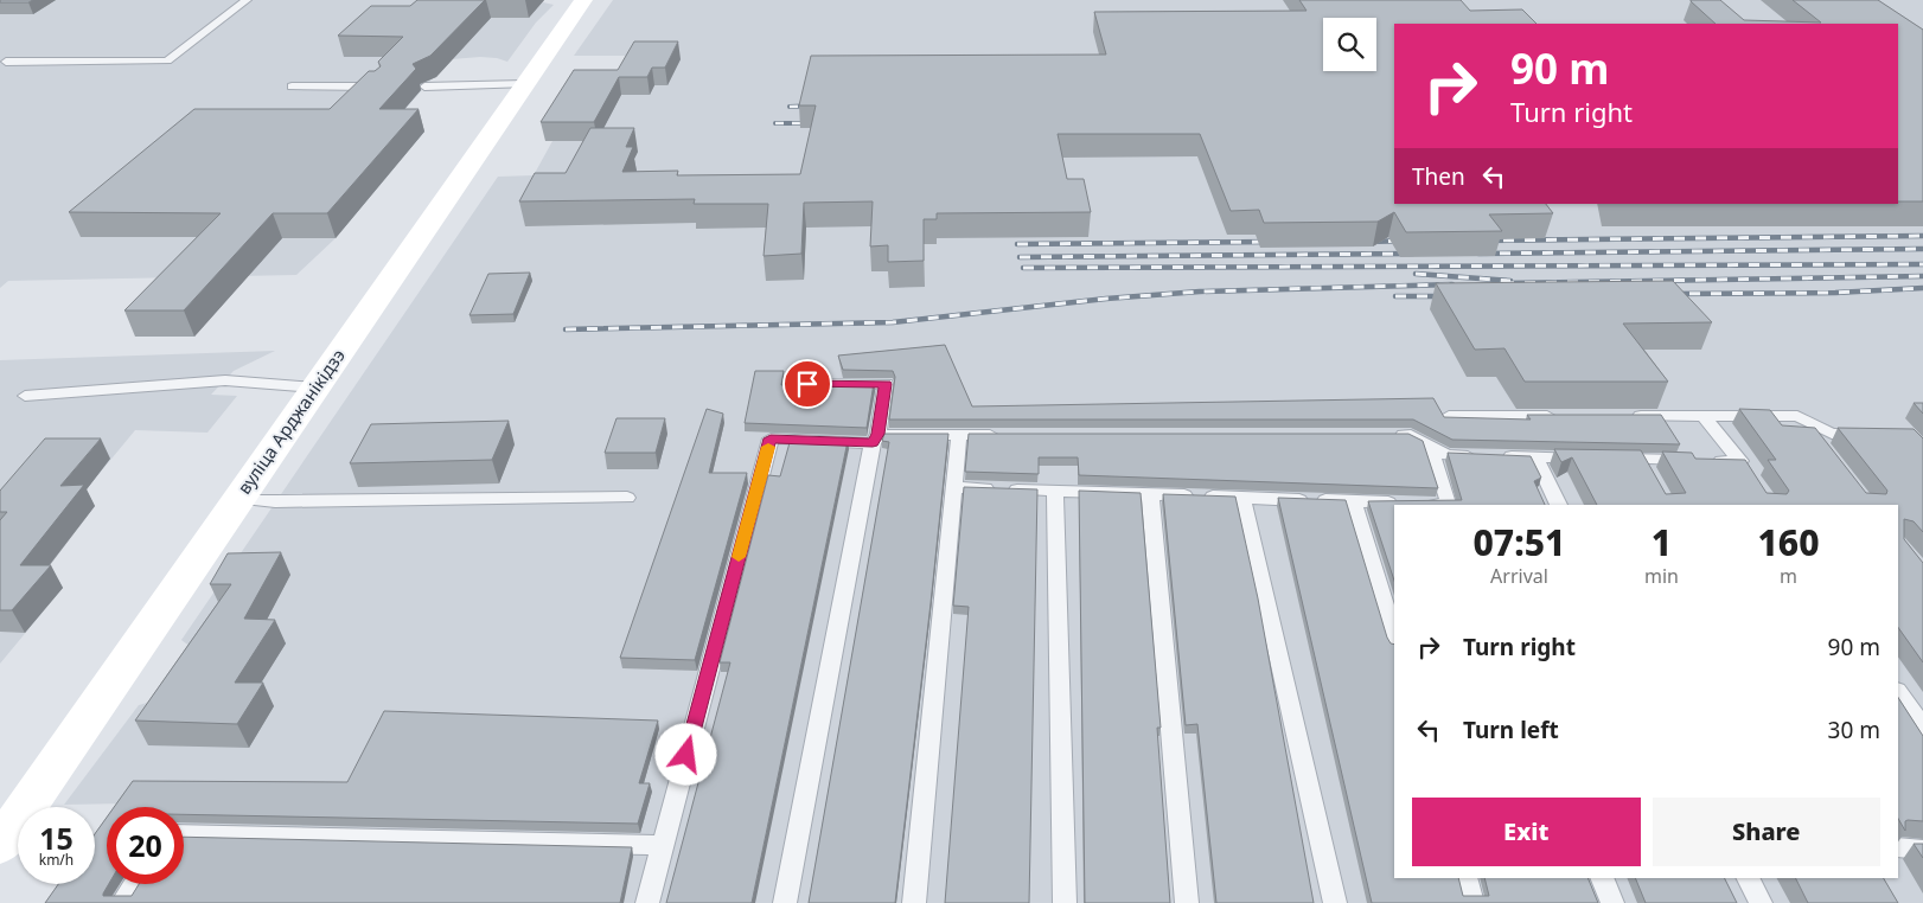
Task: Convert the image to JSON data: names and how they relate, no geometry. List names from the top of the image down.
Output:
{
  "streets": {
    "main road": ["вуліца Арджанікідзэ"]
  },
  "page": {
    "turn": ["90 m", "Turn right"],
    "then": "Then",
    "eta": [
      "07:51",
      "Arrival",
      "1",
      "min",
      "160",
      "m"
    ],
    "list": [
      {
        "name": "Turn right",
        "value": "90 m"
      },
      {
        "name": "Turn left",
        "value": "30 m"
      }
    ],
    "buttons": ["Exit", "Share"],
    "speed": "15 km/h",
    "limit": "20"
  }
}
